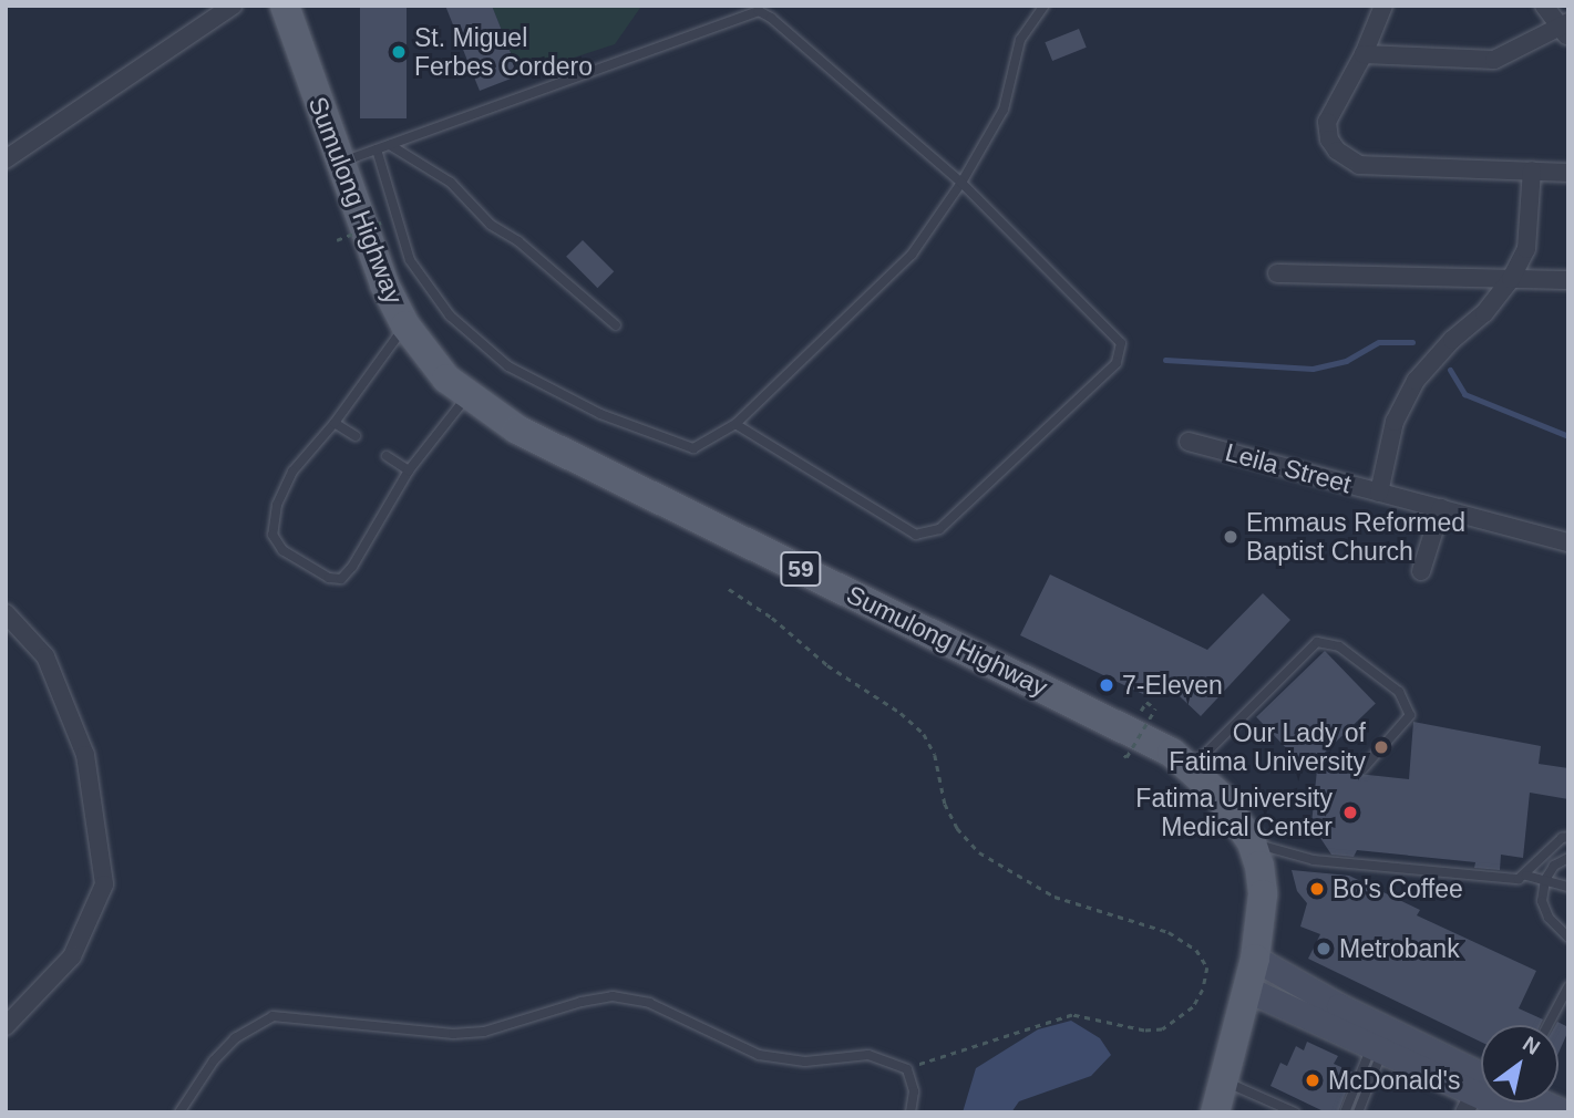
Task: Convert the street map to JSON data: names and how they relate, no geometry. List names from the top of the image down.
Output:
{
  "streets": {
    "main road": ["Sumulong Highway", "59"],
    "street": ["Leila Street"]
  },
  "places": [
    "St. Miguel Ferbes Cordero",
    "Emmaus Reformed Baptist Church",
    "7-Eleven",
    "Our Lady of Fatima University",
    "Fatima University Medical Center",
    "Bo's Coffee",
    "Metrobank",
    "McDonald's"
  ],
  "north": "top right"
}
